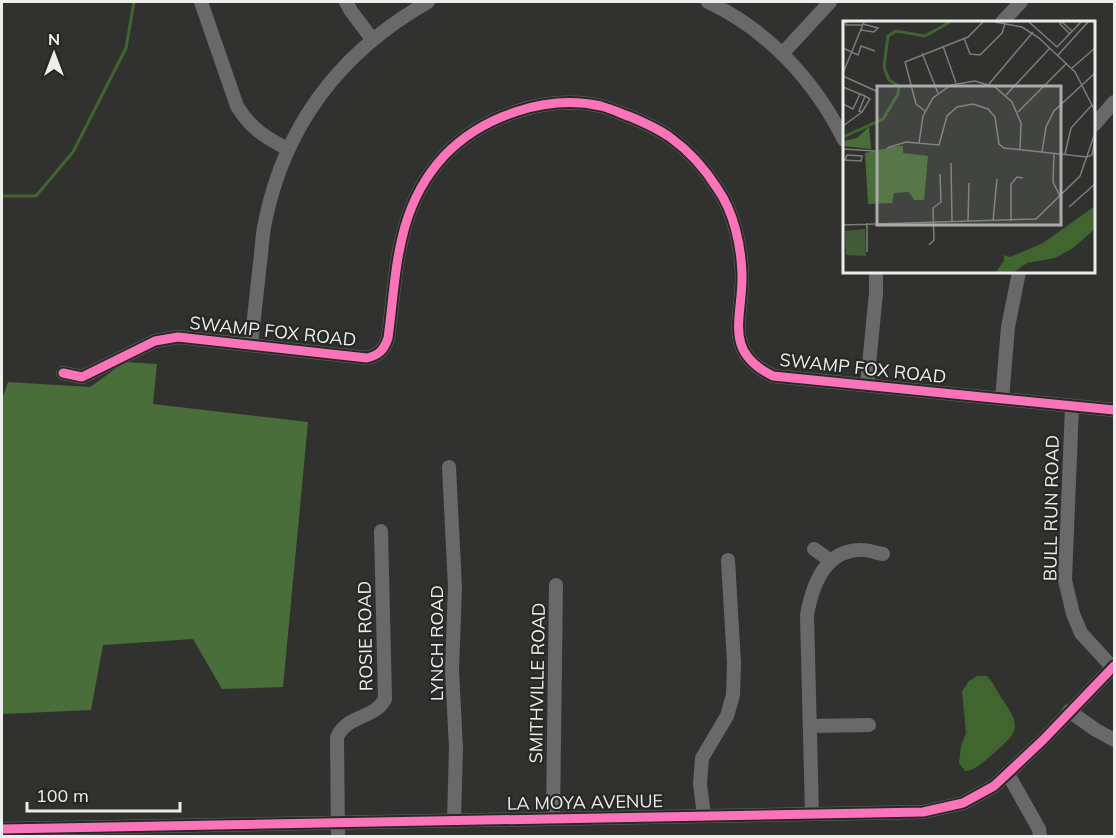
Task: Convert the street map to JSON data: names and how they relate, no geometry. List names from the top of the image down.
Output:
{
  "streets": {
    "street": [
      "SWAMP FOX ROAD",
      "BULL RUN ROAD",
      "ROSIE ROAD",
      "LYNCH ROAD",
      "SMITHVILLE ROAD",
      "LA MOYA AVENUE"
    ]
  },
  "crossings": [
    ["SWAMP FOX ROAD", "BULL RUN ROAD"],
    ["BULL RUN ROAD", "LA MOYA AVENUE"],
    ["ROSIE ROAD", "LA MOYA AVENUE"],
    ["LYNCH ROAD", "LA MOYA AVENUE"],
    ["SMITHVILLE ROAD", "LA MOYA AVENUE"]
  ],
  "scale_bar": "100 m",
  "north": "top"
}
